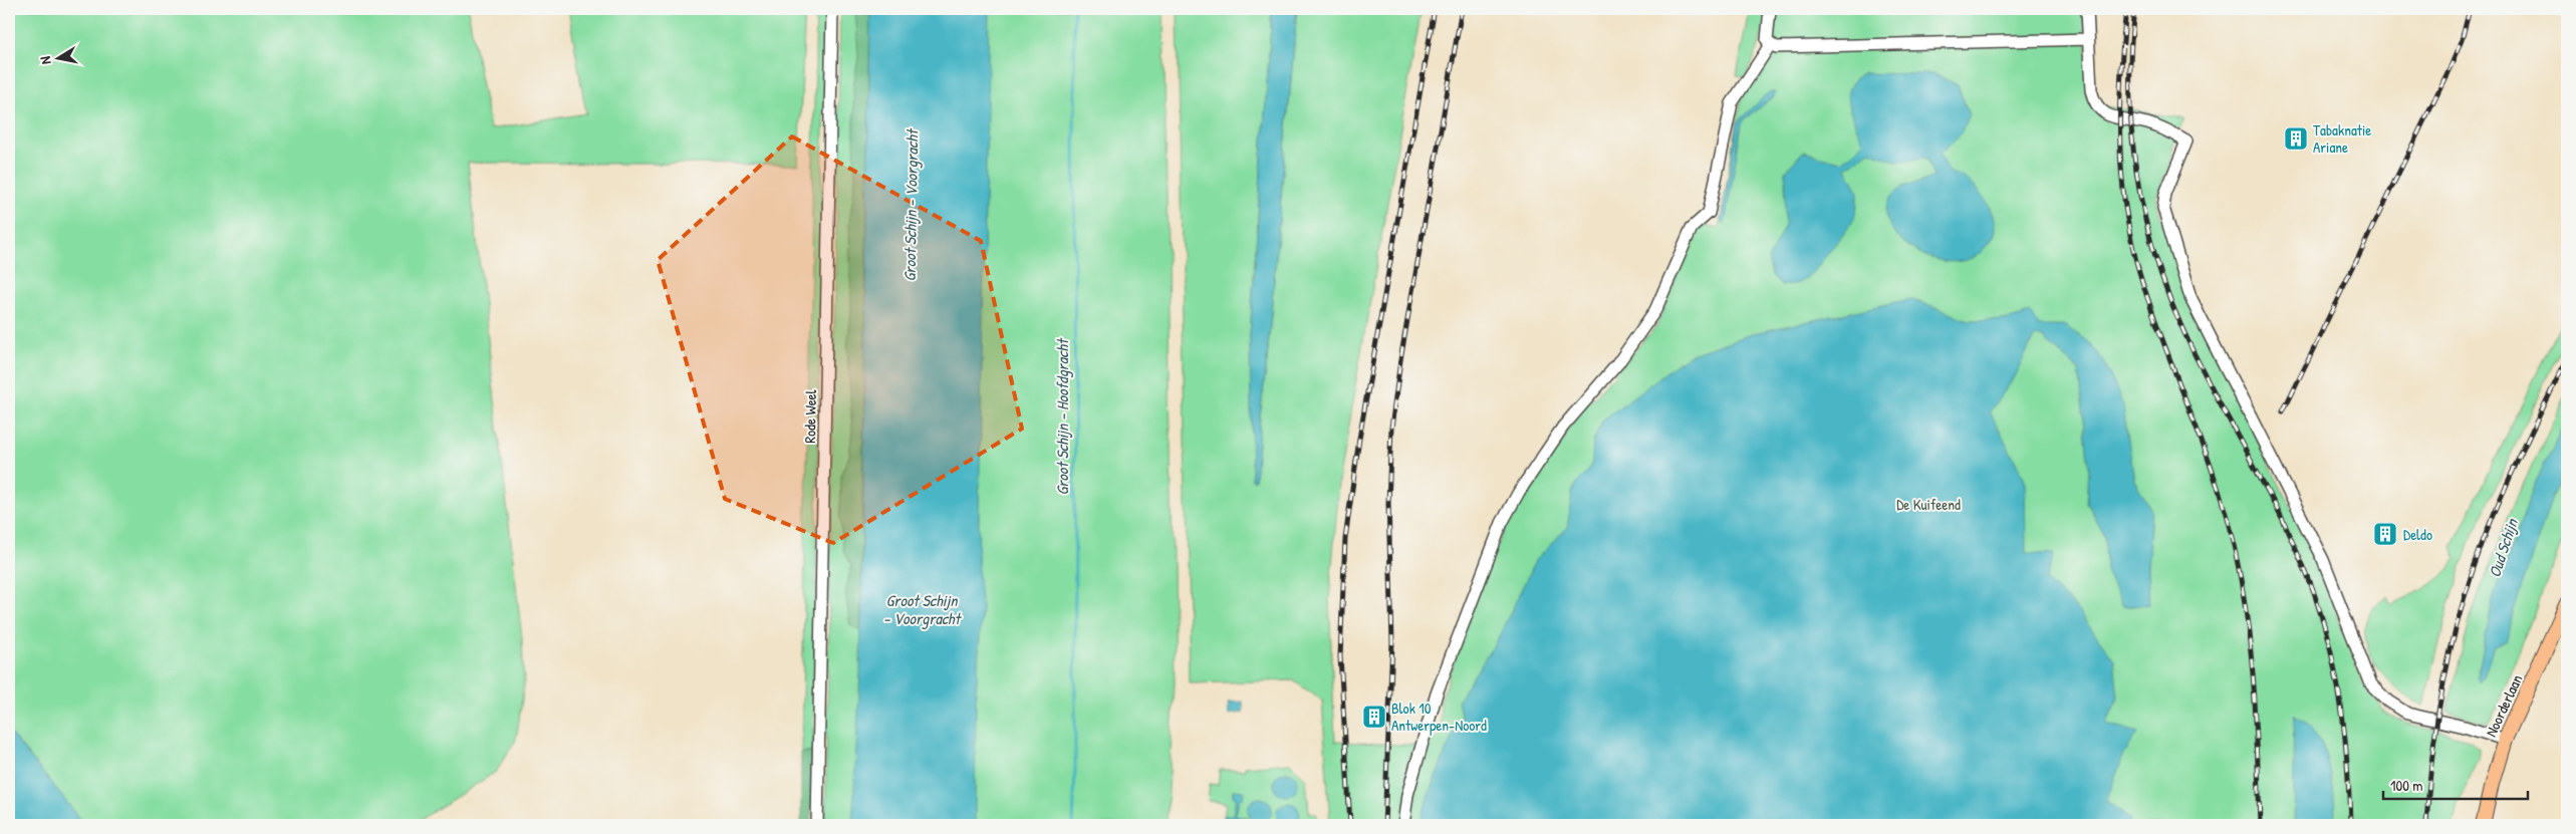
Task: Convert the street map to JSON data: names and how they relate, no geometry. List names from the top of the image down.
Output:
{
  "streets": {
    "main road": ["Noorderlaan"],
    "street": ["Rode Weel"]
  },
  "water": ["Groot Schijn - Voorgracht", "Groot Schijn - Hoofdgracht", "Oud Schijn"],
  "parks": ["De Kuifeend"],
  "places": {
    "building": ["Tabaknatie Ariane", "Deldo", "Blok 10 Antwerpen-Noord"]
  },
  "scale_bar": "100 m",
  "north": "left"
}
